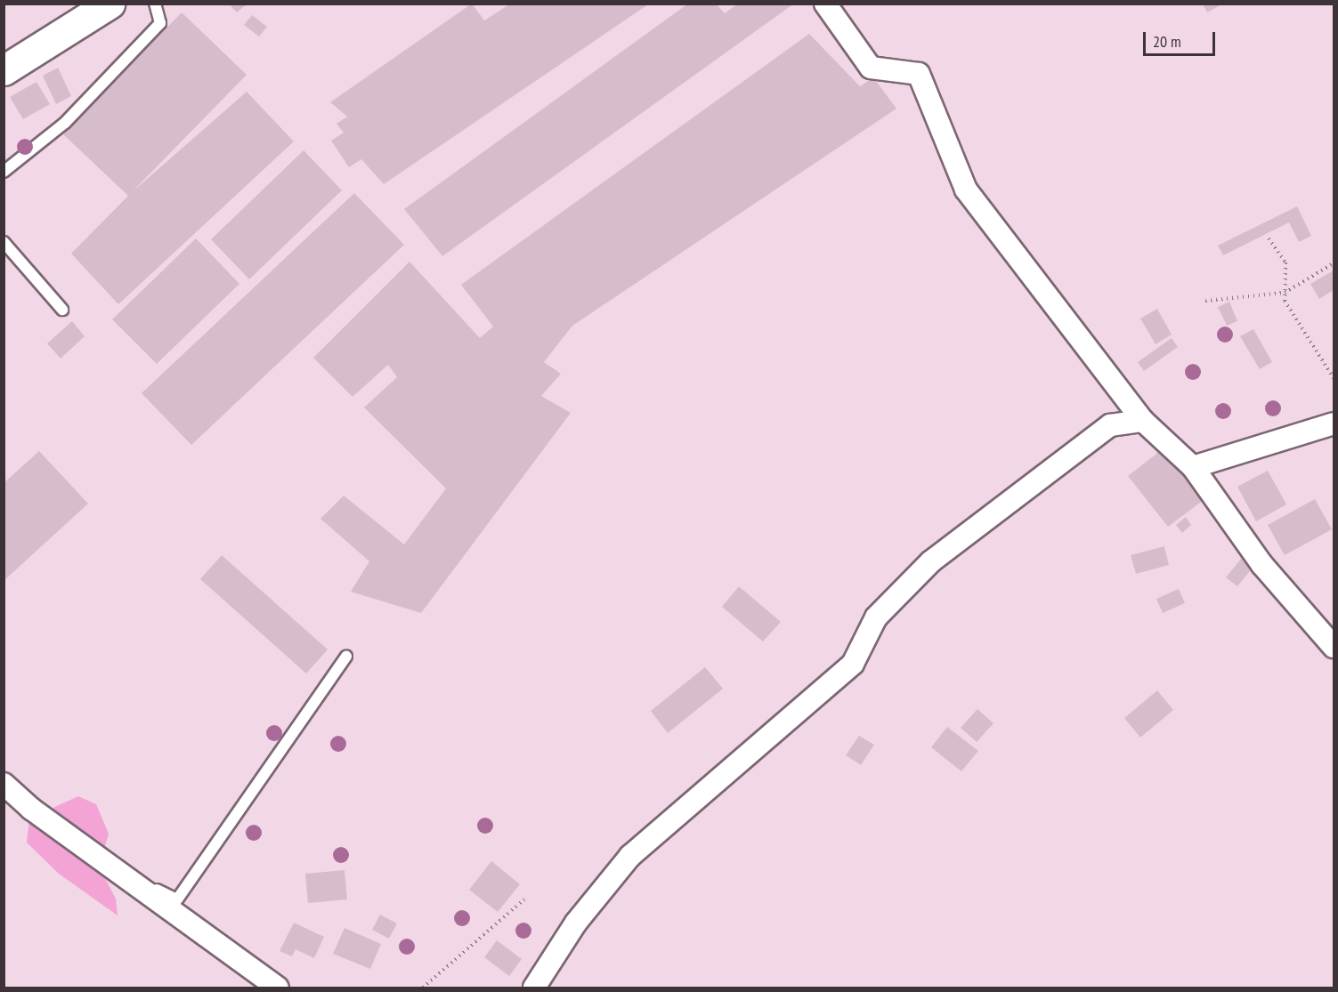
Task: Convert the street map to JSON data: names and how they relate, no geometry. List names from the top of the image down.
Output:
{
  "scale_bar": "20 m"
}
